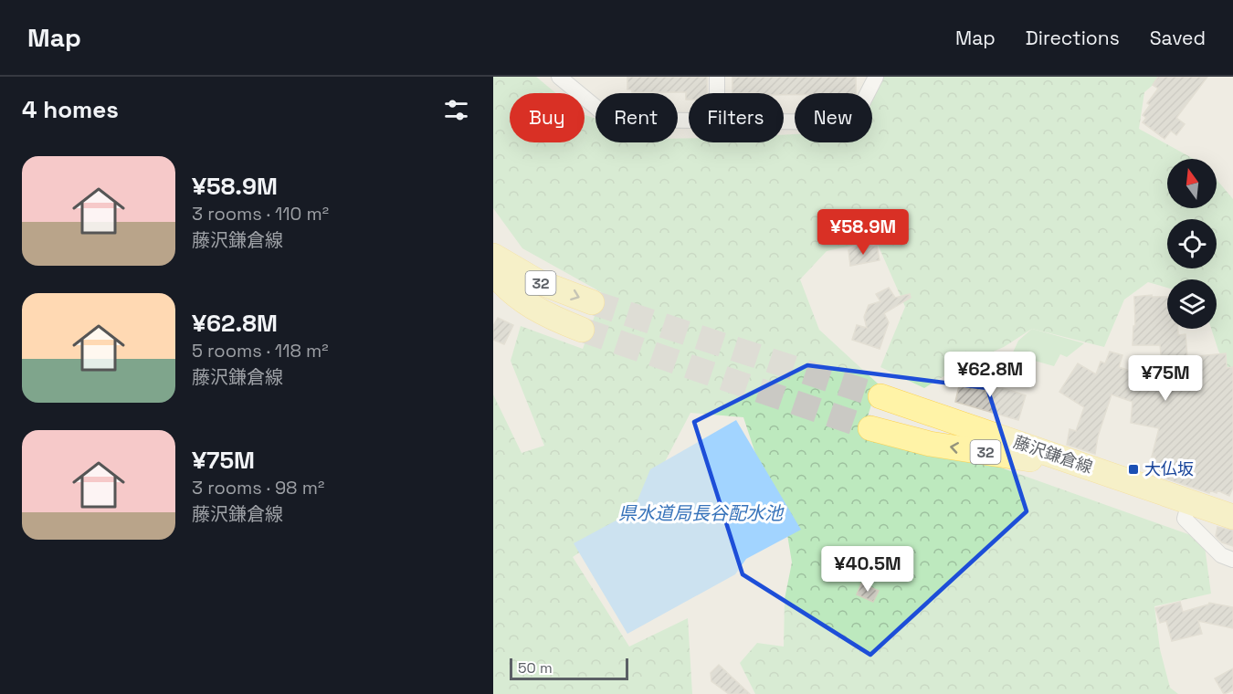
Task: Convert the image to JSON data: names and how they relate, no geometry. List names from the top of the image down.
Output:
{
  "streets": {
    "main road": ["32", "藤沢鎌倉線"]
  },
  "water": ["県水道局長谷配水池"],
  "places": {
    "transit": ["大仏坂"]
  },
  "scale_bar": "50 m",
  "north": "top",
  "page": {
    "header": "Map",
    "nav": ["Map", "Directions", "Saved"],
    "heading": "4 homes",
    "chip": [
      "Buy",
      "Rent",
      "Filters",
      "New"
    ],
    "list": [
      {
        "name": "¥58.9M",
        "note": "3 rooms · 110 m² · 藤沢鎌倉線"
      },
      {
        "name": "¥62.8M",
        "note": "5 rooms · 118 m² · 藤沢鎌倉線"
      },
      {
        "name": "¥75M",
        "note": "3 rooms · 98 m² · 藤沢鎌倉線"
      }
    ],
    "price": [
      "¥58.9M",
      "¥62.8M",
      "¥75M",
      "¥40.5M"
    ],
    "scale": "50 m"
  }
}
